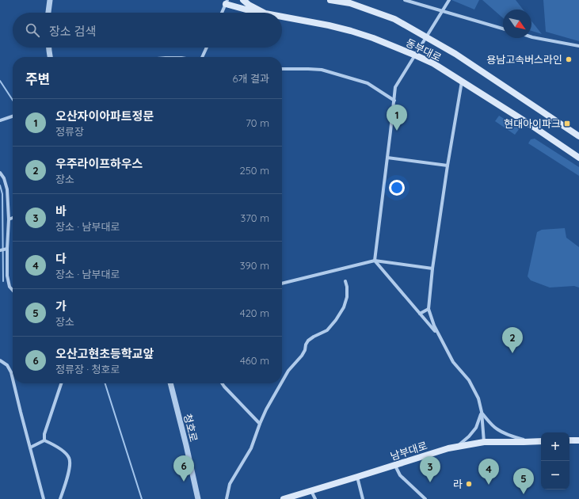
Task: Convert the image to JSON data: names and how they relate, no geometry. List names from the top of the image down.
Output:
{
  "streets": {
    "main road": ["동부대로", "남부대로"],
    "street": ["청호로"]
  },
  "places": {
    "other": ["용남고속버스라인", "라"],
    "transit": ["현대아이파크"]
  },
  "north": "bottom right",
  "page": {
    "search": "장소 검색",
    "heading": ["주변", "6개 결과"],
    "list": [
      {
        "mark": "1",
        "name": "오산자이아파트정문",
        "note": "정류장",
        "value": "70 m"
      },
      {
        "mark": "2",
        "name": "우주라이프하우스",
        "note": "장소",
        "value": "250 m"
      },
      {
        "mark": "3",
        "name": "바",
        "note": "장소 · 남부대로",
        "value": "370 m"
      },
      {
        "mark": "4",
        "name": "다",
        "note": "장소 · 남부대로",
        "value": "390 m"
      },
      {
        "mark": "5",
        "name": "가",
        "note": "장소",
        "value": "420 m"
      },
      {
        "mark": "6",
        "name": "오산고현초등학교앞",
        "note": "정류장 · 청호로",
        "value": "460 m"
      }
    ],
    "pins": [
      "1",
      "2",
      "6",
      "3",
      "4",
      "5"
    ],
    "map_buttons": ["+", "−"]
  }
}
